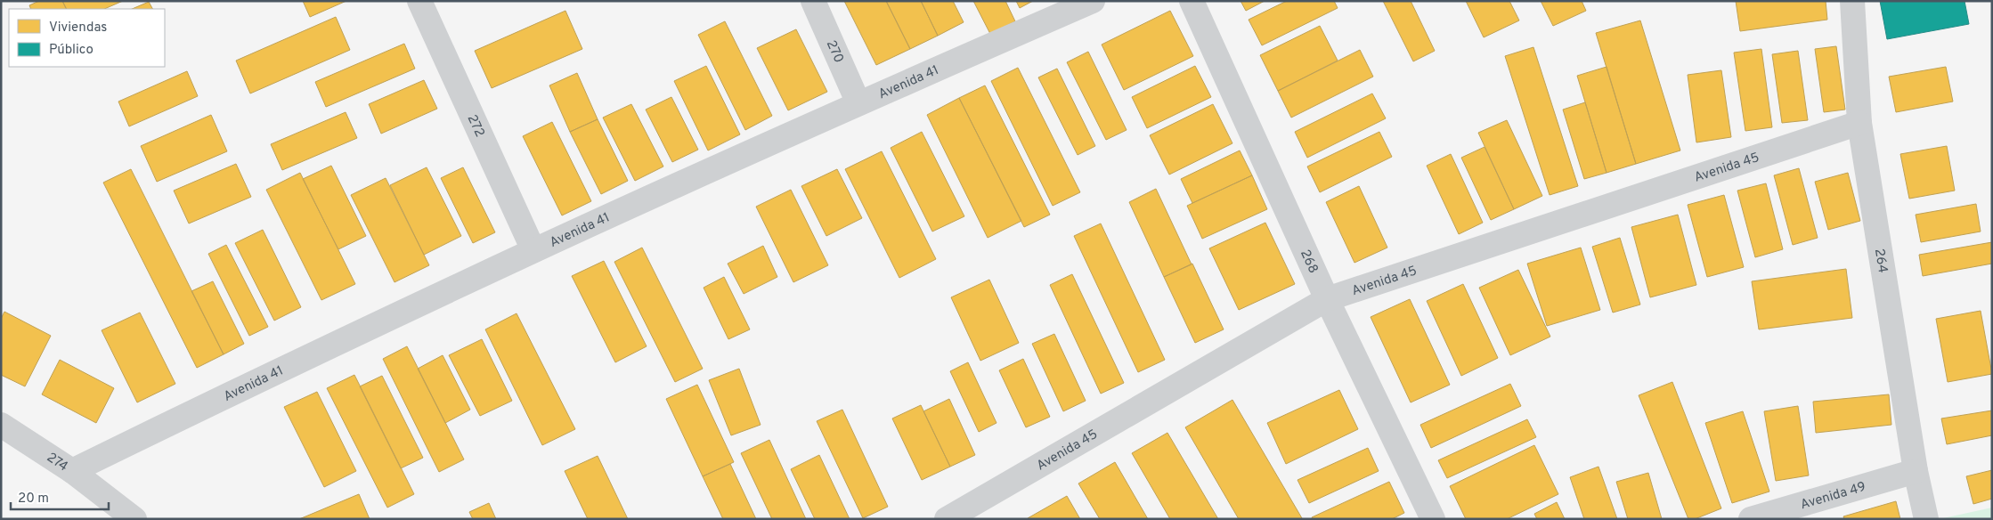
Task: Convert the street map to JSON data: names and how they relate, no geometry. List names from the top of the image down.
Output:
{
  "streets": {
    "street": [
      "270",
      "Avenida 41",
      "272",
      "Avenida 45",
      "268",
      "264",
      "274",
      "Avenida 49"
    ]
  },
  "crossings": [
    ["270", "Avenida 41"],
    ["Avenida 41", "272"],
    ["Avenida 41", "274"],
    ["Avenida 45", "268"],
    ["Avenida 45", "264"],
    ["264", "Avenida 49"]
  ],
  "legend": ["Viviendas", "Público"],
  "scale_bar": "20 m"
}
